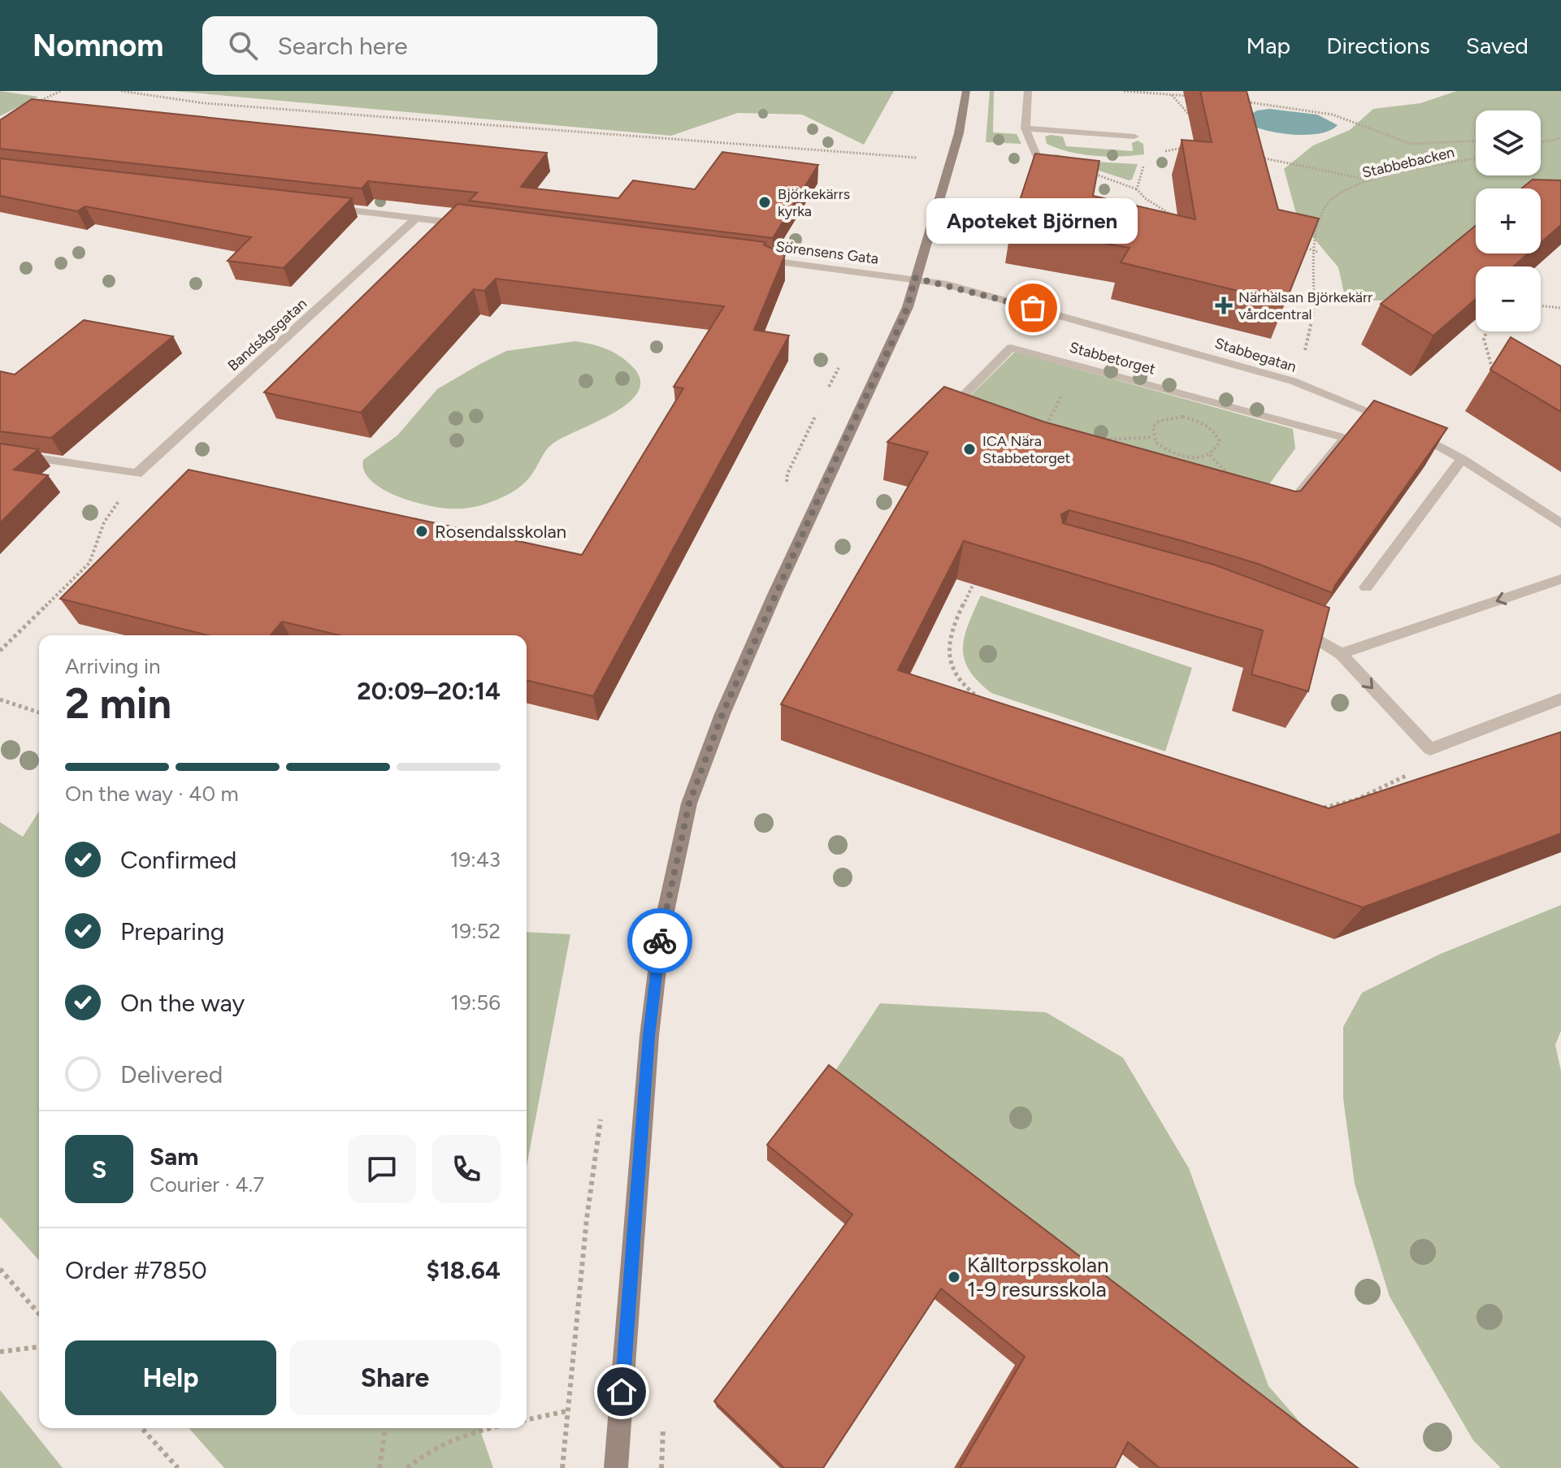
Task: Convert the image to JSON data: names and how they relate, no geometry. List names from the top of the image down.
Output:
{
  "streets": {
    "street": [
      "Sörensens Gata",
      "Bandsågsgatan",
      "Stabbegatan",
      "Stabbetorget"
    ],
    "path": ["Stabbebacken"]
  },
  "crossings": [
    ["Stabbebacken", "Stabbegatan"],
    ["Sörensens Gata", "Stabbegatan"]
  ],
  "places": {
    "other": [
      "Björkekärrs kyrka",
      "Apoteket Björnen",
      "ICA Nära Stabbetorget",
      "Rosendalsskolan",
      "Kålltorpsskolan 1-9 resursskola"
    ],
    "health": ["Närhälsan Björkekärr vårdcentral"]
  },
  "page": {
    "header": "Nomnom",
    "search": "Search here",
    "nav": ["Map", "Directions", "Saved"],
    "map_buttons": ["+", "−"],
    "bubble": "Apoteket Björnen",
    "heading": ["2 min", "Arriving in", "20:09–20:14"],
    "panel": [
      "Sam",
      "Courier · 4.7",
      "Order #7850",
      "$18.64"
    ],
    "bar": "On the way · 40 m",
    "list": [
      ["Confirmed", "19:43"],
      ["Preparing", "19:52"],
      ["On the way", "19:56"],
      "Delivered"
    ],
    "round": "S",
    "buttons": ["Help", "Share"]
  }
}
